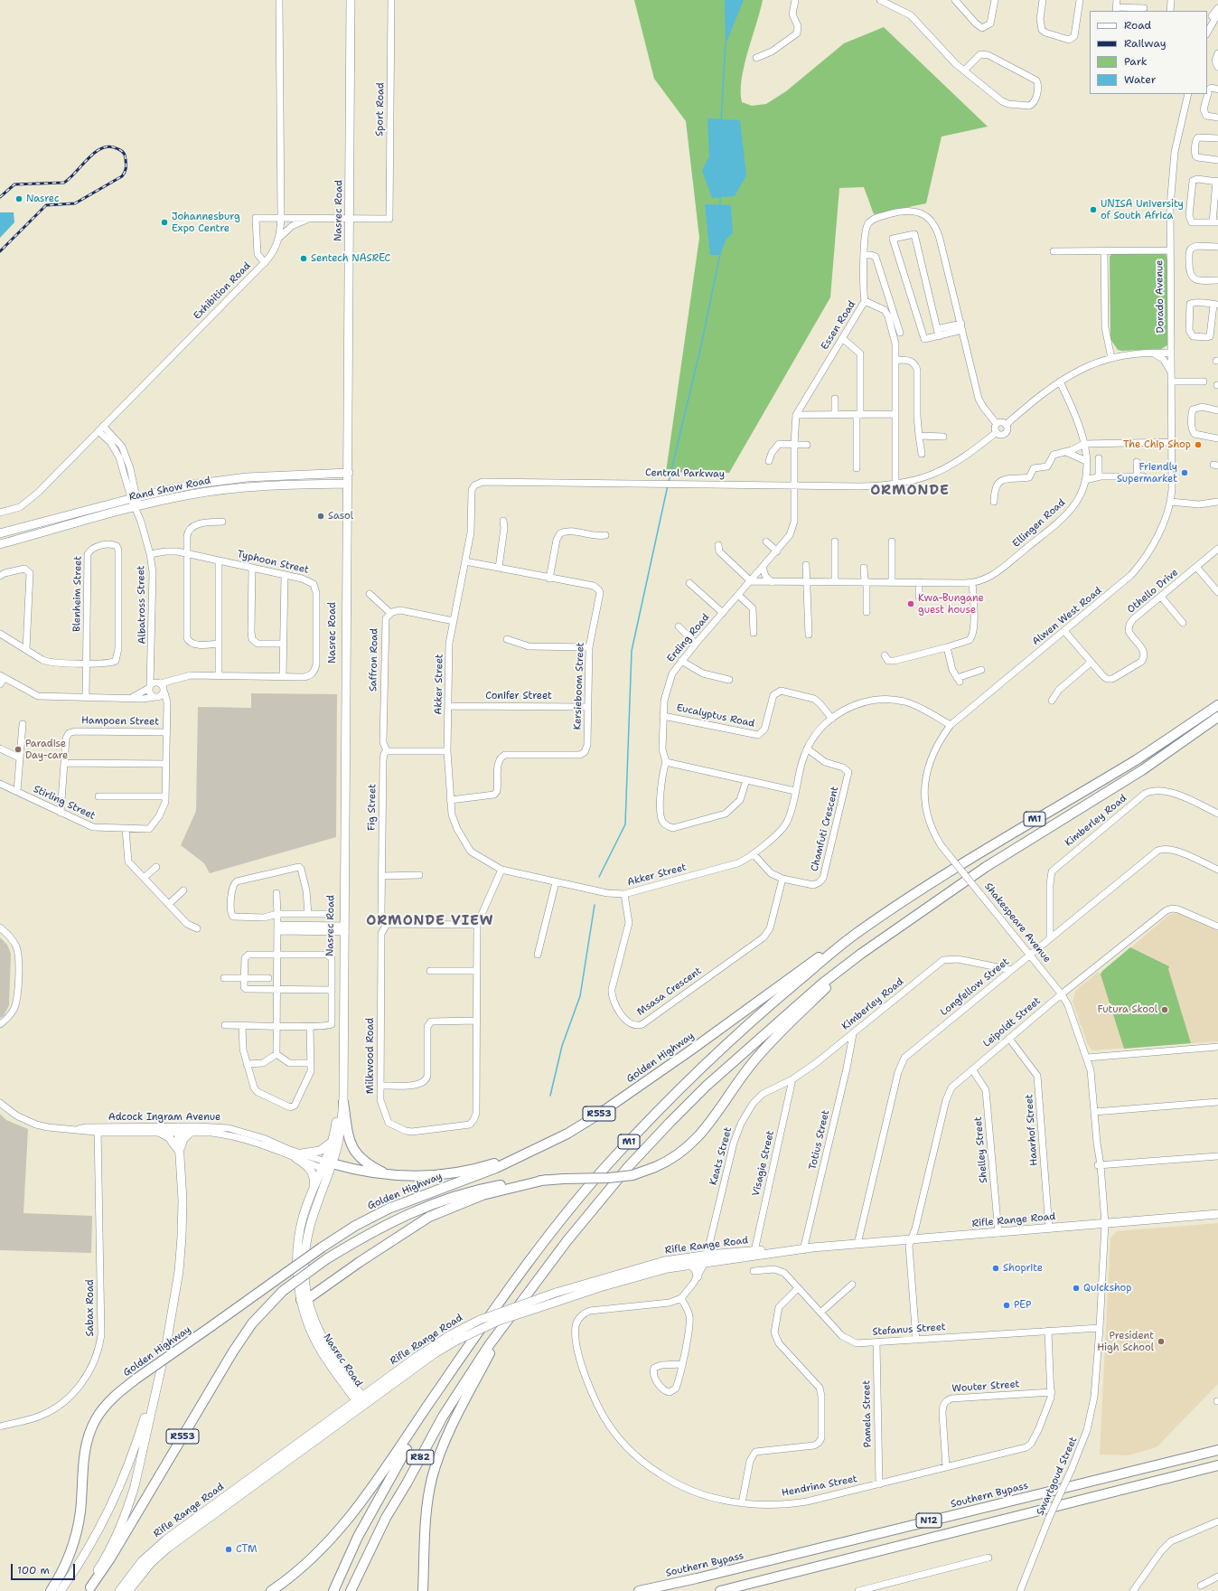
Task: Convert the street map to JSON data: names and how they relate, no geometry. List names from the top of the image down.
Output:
{
  "streets": {
    "highway": [
      "M1",
      "Golden Highway",
      "R553",
      "R82",
      "Southern Bypass",
      "N12"
    ],
    "main road": ["Nasrec Road", "Rand Show Road", "Rifle Range Road"],
    "street": [
      "Sport Road",
      "Exhibition Road",
      "Dorado Avenue",
      "Essen Road",
      "Central Parkway",
      "Ellingen Road",
      "Typhoon Street",
      "Othello Drive",
      "Blenheim Street",
      "Albatross Street",
      "Alwen West Road",
      "Erding Road",
      "Saffron Road",
      "Akker Street",
      "Kersieboom Street",
      "Conifer Street",
      "Eucalyptus Road",
      "Hampoen Street",
      "Stirling Street",
      "Fig Street",
      "Kimberley Road",
      "Chamfuti Crescent",
      "Shakespeare Avenue",
      "Longfellow Street",
      "Msasa Crescent",
      "Leipoldt Street",
      "Milkwood Road",
      "Adcock Ingram Avenue",
      "Haarhof Street",
      "Totius Street",
      "Shelley Street",
      "Keats Street",
      "Visagie Street",
      "Sabax Road",
      "Stefanus Street",
      "Wouter Street",
      "Pamela Street",
      "Swartgoud Street",
      "Hendrina Street"
    ]
  },
  "crossings": [
    ["Sport Road", "Nasrec Road"],
    ["Nasrec Road", "Rand Show Road"],
    ["Nasrec Road", "Adcock Ingram Avenue"],
    ["Nasrec Road", "Rifle Range Road"],
    ["Exhibition Road", "Albatross Street"],
    ["Dorado Avenue", "Alwen West Road"],
    ["Essen Road", "Central Parkway"],
    ["Essen Road", "Erding Road"],
    ["Central Parkway", "Erding Road"],
    ["Central Parkway", "Akker Street"],
    ["Central Parkway", "Kersieboom Street"],
    ["Rand Show Road", "Albatross Street"],
    ["Ellingen Road", "Erding Road"],
    ["Typhoon Street", "Albatross Street"],
    ["Typhoon Street", "Stirling Street"],
    ["Othello Drive", "Alwen West Road"],
    ["Albatross Street", "Stirling Street"],
    ["Alwen West Road", "Akker Street"],
    ["Alwen West Road", "Shakespeare Avenue"],
    ["Erding Road", "Eucalyptus Road"],
    ["Saffron Road", "Fig Street"],
    ["Akker Street", "Kersieboom Street"],
    ["Akker Street", "Conifer Street"],
    ["Akker Street", "Eucalyptus Road"],
    ["Akker Street", "Chamfuti Crescent"],
    ["Akker Street", "Shakespeare Avenue"],
    ["Akker Street", "Msasa Crescent"],
    ["Akker Street", "Milkwood Road"],
    ["Kersieboom Street", "Conifer Street"],
    ["Hampoen Street", "Stirling Street"],
    ["Fig Street", "Milkwood Road"],
    ["M1", "Golden Highway"],
    ["M1", "R553"],
    ["M1", "R82"],
    ["Kimberley Road", "Longfellow Street"],
    ["Kimberley Road", "Totius Street"],
    ["Kimberley Road", "Keats Street"],
    ["Kimberley Road", "Visagie Street"],
    ["Chamfuti Crescent", "Msasa Crescent"],
    ["Shakespeare Avenue", "Longfellow Street"],
    ["Shakespeare Avenue", "Leipoldt Street"],
    ["Shakespeare Avenue", "Rifle Range Road"],
    ["Shakespeare Avenue", "Swartgoud Street"],
    ["Longfellow Street", "Rifle Range Road"],
    ["Leipoldt Street", "Haarhof Street"],
    ["Leipoldt Street", "Shelley Street"],
    ["Leipoldt Street", "Rifle Range Road"],
    ["Leipoldt Street", "Stefanus Street"],
    ["Adcock Ingram Avenue", "Sabax Road"],
    ["Haarhof Street", "Rifle Range Road"],
    ["Totius Street", "Rifle Range Road"],
    ["Shelley Street", "Rifle Range Road"],
    ["Keats Street", "Visagie Street"],
    ["Keats Street", "Rifle Range Road"],
    ["Keats Street", "Hendrina Street"],
    ["Visagie Street", "Rifle Range Road"],
    ["Rifle Range Road", "Swartgoud Street"],
    ["Stefanus Street", "Pamela Street"],
    ["Stefanus Street", "Swartgoud Street"],
    ["Stefanus Street", "Hendrina Street"],
    ["Wouter Street", "Hendrina Street"],
    ["Pamela Street", "Hendrina Street"]
  ],
  "districts": ["ORMONDE", "ORMONDE VIEW"],
  "places": [
    "Nasrec",
    "UNISA University of South Africa",
    "Johannesburg Expo Centre",
    "Sentech NASREC",
    "The Chip Shop",
    "Friendly Supermarket",
    "Sasol",
    "Kwa-Bungane guest house",
    "Paradise Day-care",
    "Futura Skool",
    "Shoprite",
    "Quickshop",
    "PEP",
    "President High School",
    "CTM"
  ],
  "legend": [
    "Road",
    "Railway",
    "Park",
    "Water"
  ],
  "scale_bar": "100 m"
}
